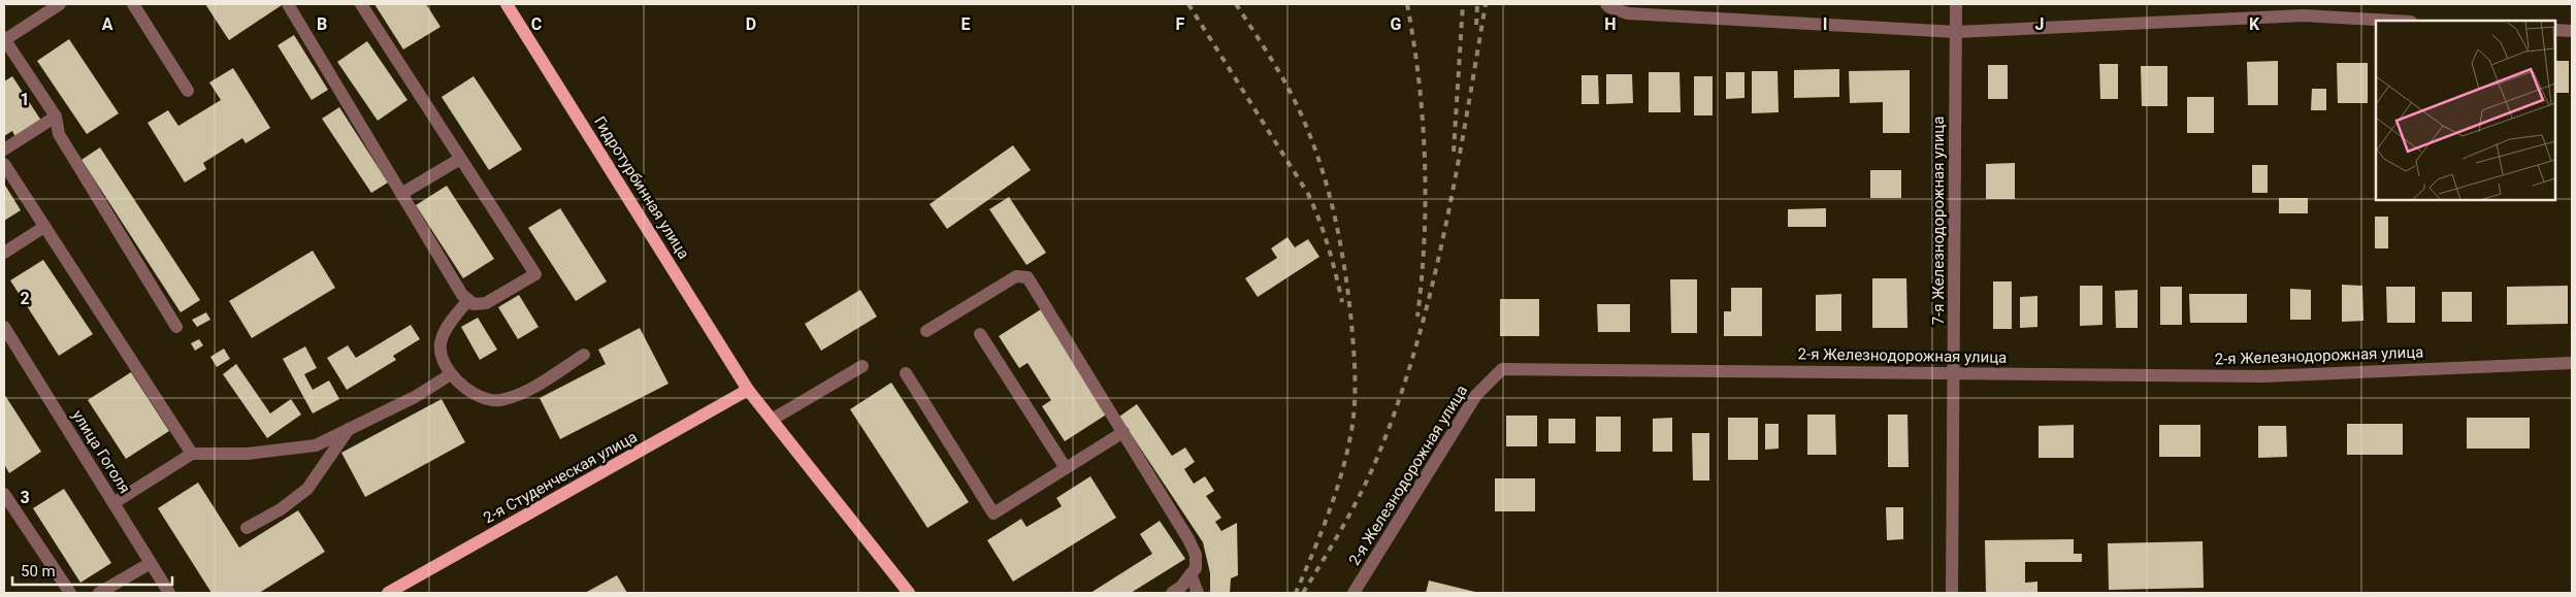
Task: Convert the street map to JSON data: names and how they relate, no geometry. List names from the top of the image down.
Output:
{
  "streets": {
    "main road": ["Гидротурбинная улица", "2-я Студенческая улица"],
    "street": ["7-я Железнодорожная улица", "2-я Железнодорожная улица", "улица Гоголя"]
  },
  "crossings": [
    ["Гидротурбинная улица", "2-я Студенческая улица"],
    ["7-я Железнодорожная улица", "2-я Железнодорожная улица"]
  ],
  "scale_bar": "50 m",
  "grid": {
    "columns": [
      "A",
      "B",
      "C",
      "D",
      "E",
      "F",
      "G",
      "H",
      "I",
      "J",
      "K"
    ],
    "rows": ["1", "2", "3"]
  }
}
